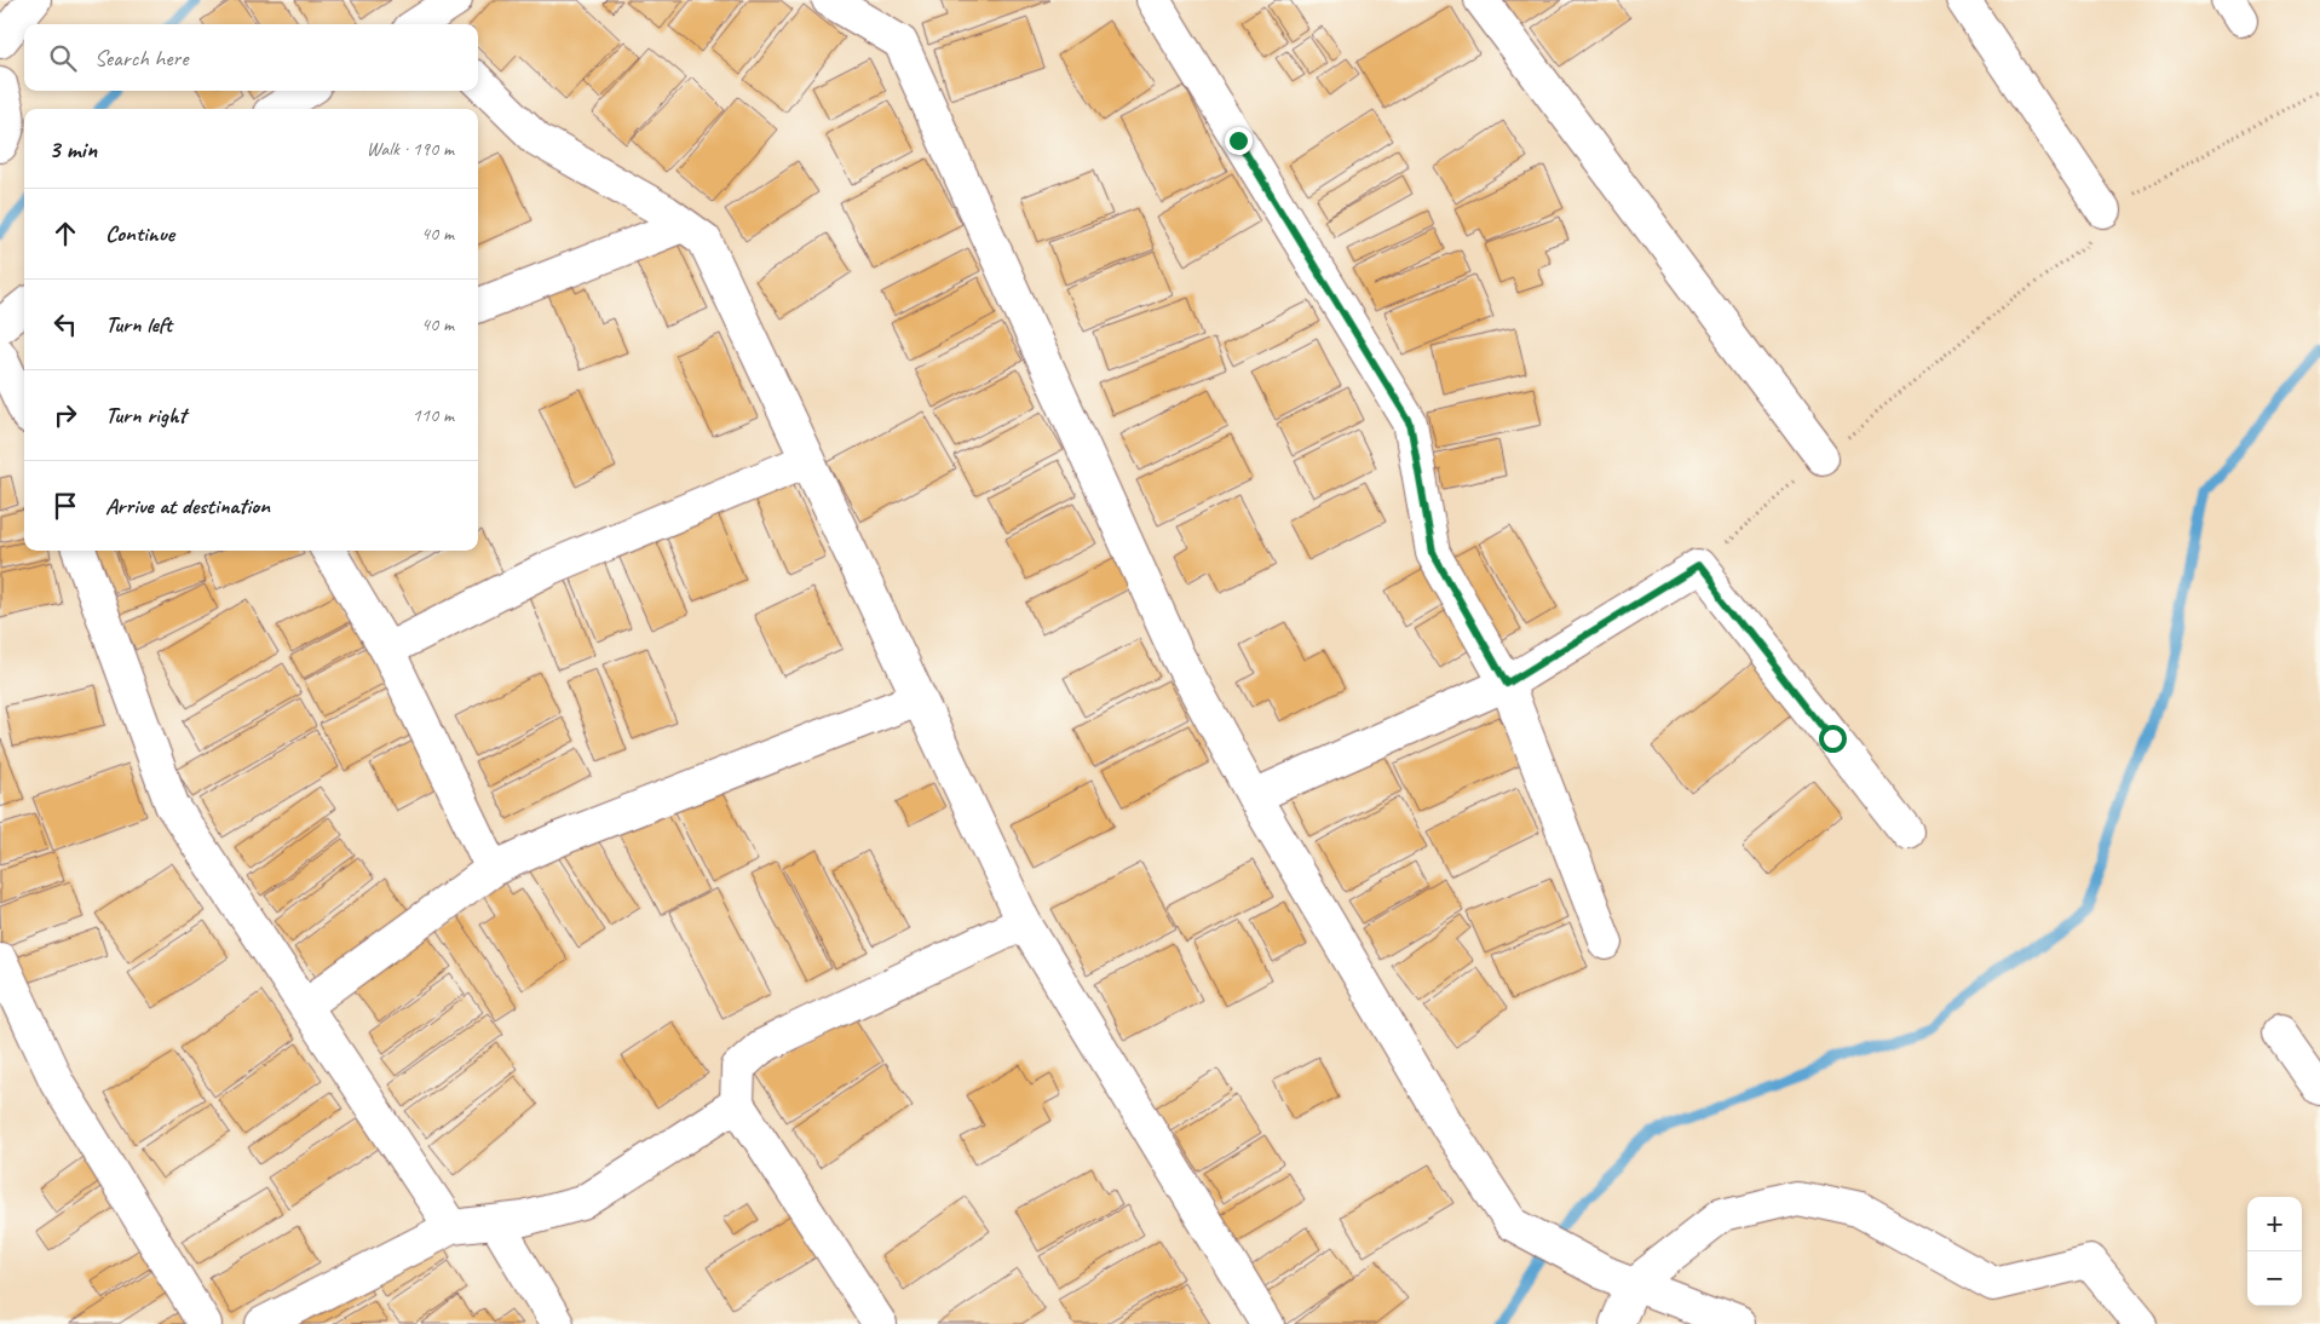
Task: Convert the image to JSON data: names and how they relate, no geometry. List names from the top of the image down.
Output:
{
  "page": {
    "search": "Search here",
    "heading": ["3 min", "Walk · 190 m"],
    "list": [
      ["Continue", "40 m"],
      ["Turn left", "40 m"],
      ["Turn right", "110 m"],
      "Arrive at destination"
    ],
    "map_buttons": ["+", "−"]
  }
}
